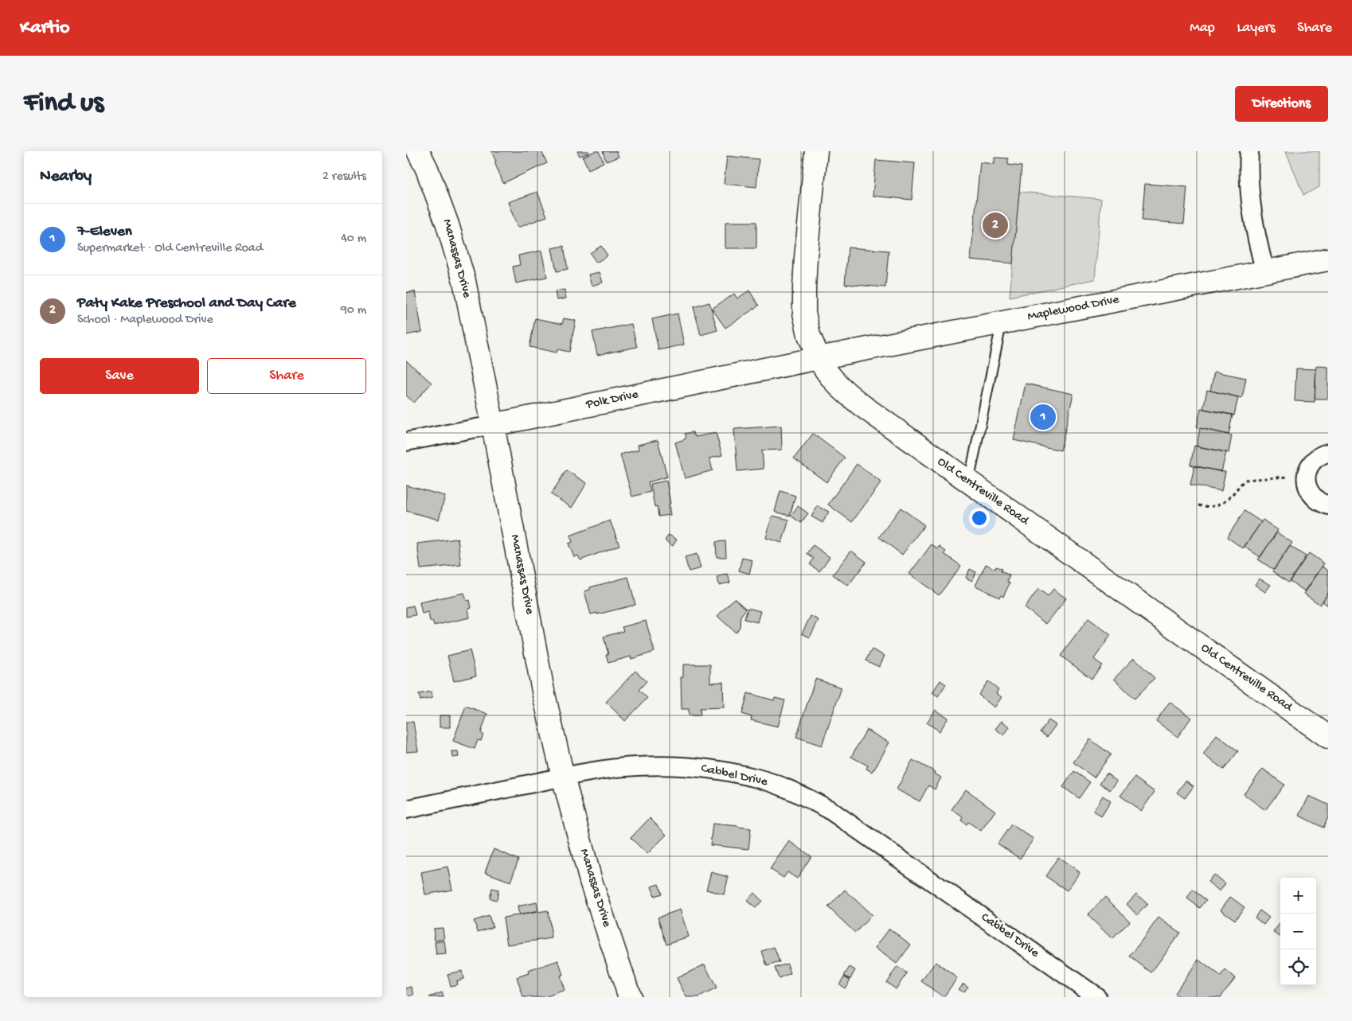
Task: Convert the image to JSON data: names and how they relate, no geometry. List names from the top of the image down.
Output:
{
  "streets": {
    "main road": [
      "Manassas Drive",
      "Maplewood Drive",
      "Polk Drive",
      "Old Centreville Road"
    ],
    "street": ["Cabbel Drive"]
  },
  "crossings": [
    ["Manassas Drive", "Polk Drive"],
    ["Manassas Drive", "Cabbel Drive"],
    ["Maplewood Drive", "Polk Drive"],
    ["Maplewood Drive", "Old Centreville Road"],
    ["Polk Drive", "Old Centreville Road"]
  ],
  "page": {
    "header": "Kartio",
    "nav": ["Map", "Layers", "Share"],
    "buttons": [
      "Directions",
      ["Save", "Share"]
    ],
    "title": "Find us",
    "heading": ["Nearby", "2 results"],
    "list": [
      {
        "mark": "1",
        "name": "7-Eleven",
        "note": "Supermarket · Old Centreville Road",
        "value": "40 m"
      },
      {
        "mark": "2",
        "name": "Paty Kake Preschool and Day Care",
        "note": "School · Maplewood Drive",
        "value": "90 m"
      }
    ],
    "pins": ["2", "1"],
    "map_buttons": ["+", "−"]
  }
}
